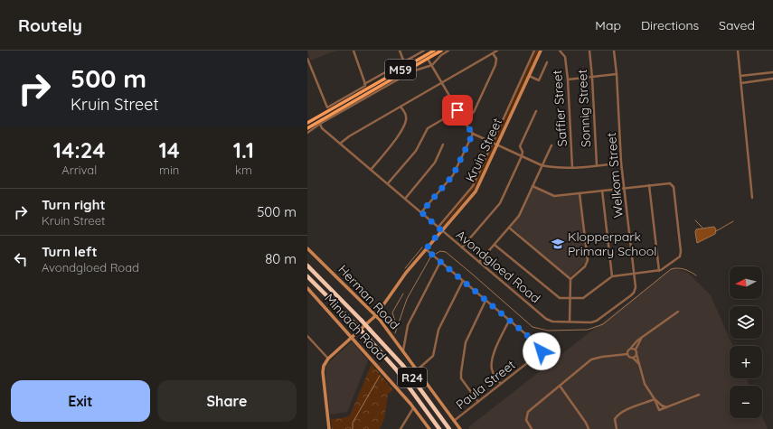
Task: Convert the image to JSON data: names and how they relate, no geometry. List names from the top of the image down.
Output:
{
  "streets": {
    "highway": ["R24"],
    "main road": [
      "M59",
      "Kruin Street",
      "Herman Road",
      "Minuach Road"
    ],
    "street": [
      "Saffier Street",
      "Sonnig Street",
      "Welkom Street",
      "Avondgloed Road",
      "Paula Street"
    ]
  },
  "crossings": [
    ["Kruin Street", "Avondgloed Road"],
    ["Kruin Street", "Herman Road"],
    ["Kruin Street", "Minuach Road"],
    ["Welkom Street", "Avondgloed Road"],
    ["Herman Road", "Paula Street"]
  ],
  "places": {
    "school or university": ["Klopperpark Primary School"]
  },
  "north": "left",
  "page": {
    "header": "Routely",
    "nav": ["Map", "Directions", "Saved"],
    "turn": ["500 m", "Kruin Street"],
    "eta": [
      "14:24",
      "Arrival",
      "14",
      "min",
      "1.1",
      "km"
    ],
    "list": [
      {
        "name": "Turn right",
        "note": "Kruin Street",
        "value": "500 m"
      },
      {
        "name": "Turn left",
        "note": "Avondgloed Road",
        "value": "80 m"
      }
    ],
    "map_buttons": ["+", "−"],
    "buttons": ["Exit", "Share"]
  }
}
